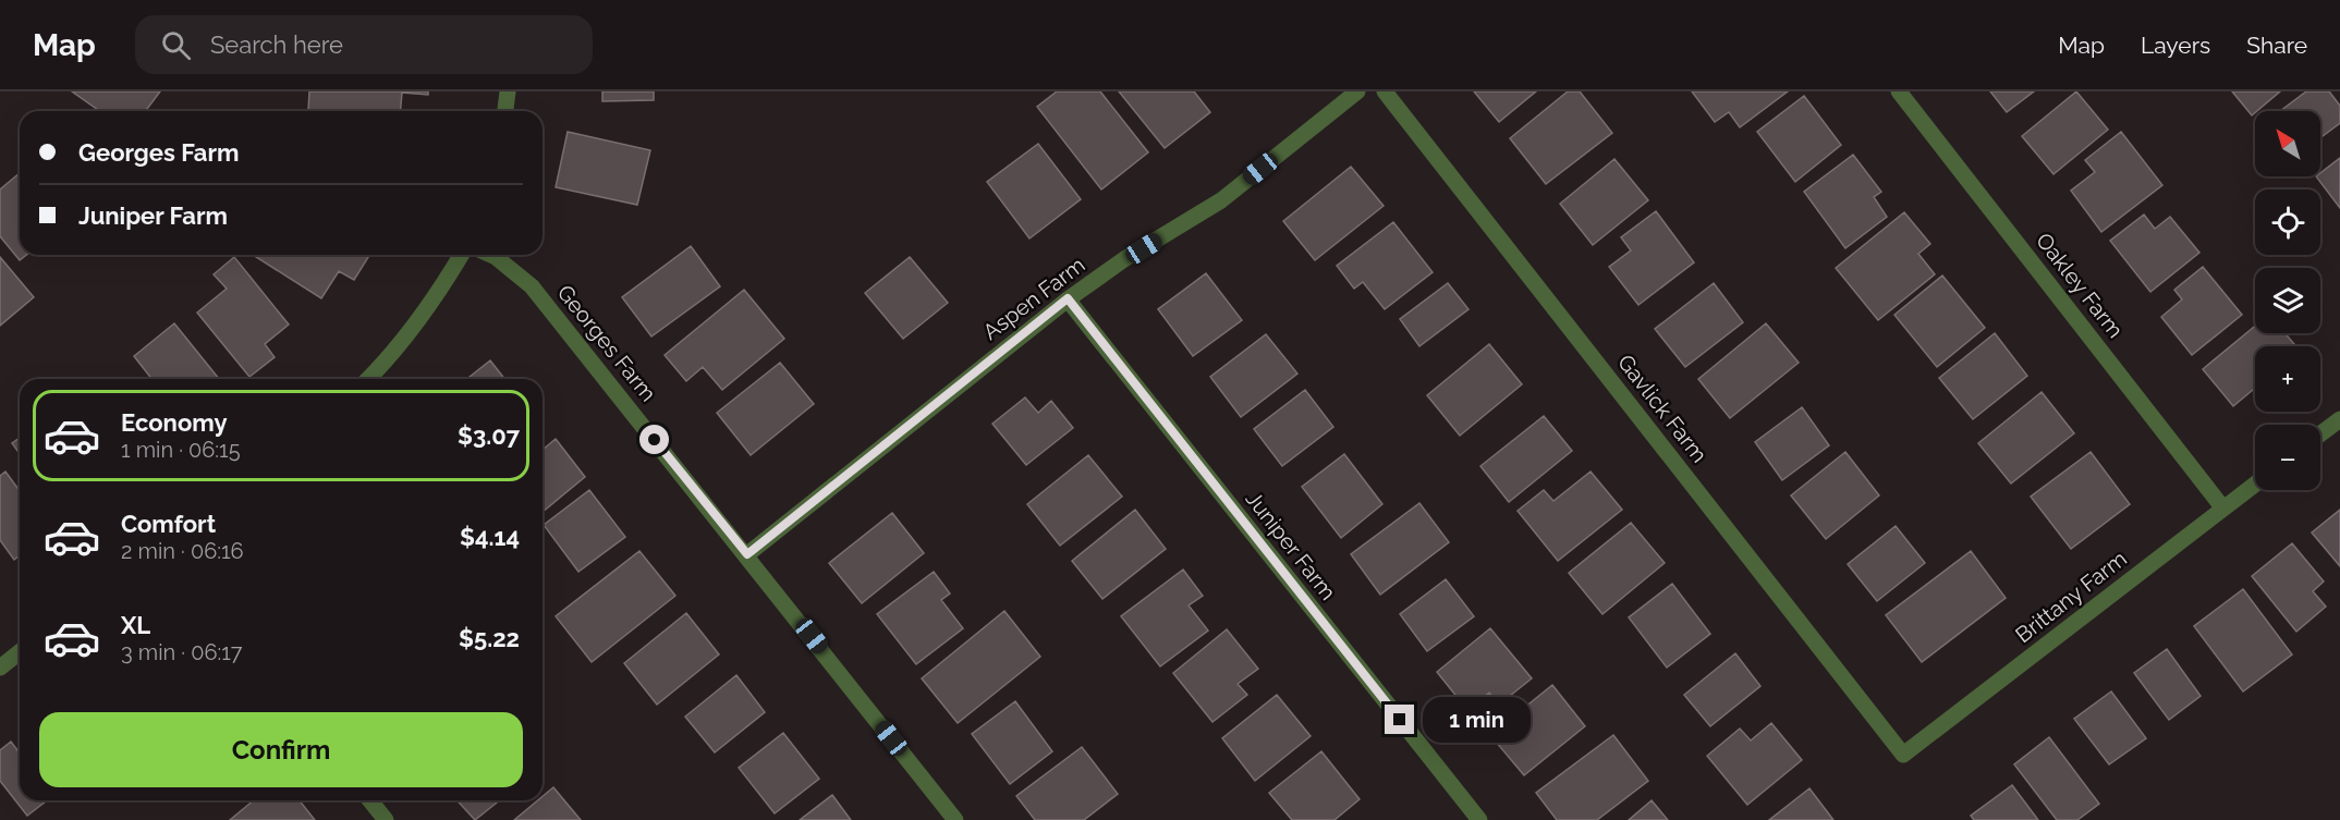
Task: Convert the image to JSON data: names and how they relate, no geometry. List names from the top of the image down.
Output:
{
  "streets": {
    "street": [
      "Oakley Farm",
      "Aspen Farm",
      "Georges Farm",
      "Gavlick Farm",
      "Juniper Farm",
      "Brittany Farm"
    ]
  },
  "crossings": [
    ["Oakley Farm", "Brittany Farm"],
    ["Aspen Farm", "Georges Farm"],
    ["Aspen Farm", "Juniper Farm"],
    ["Gavlick Farm", "Brittany Farm"]
  ],
  "north": "top left",
  "page": {
    "header": "Map",
    "search": "Search here",
    "nav": ["Map", "Layers", "Share"],
    "map_buttons": ["+", "−"],
    "banner": ["Georges Farm", "Juniper Farm"],
    "list": [
      {
        "name": "Economy",
        "note": "1 min · 06:15",
        "value": "$3.07"
      },
      {
        "name": "Comfort",
        "note": "2 min · 06:16",
        "value": "$4.14"
      },
      {
        "name": "XL",
        "note": "3 min · 06:17",
        "value": "$5.22"
      }
    ],
    "bubble": "1 min",
    "buttons": "Confirm"
  }
}
